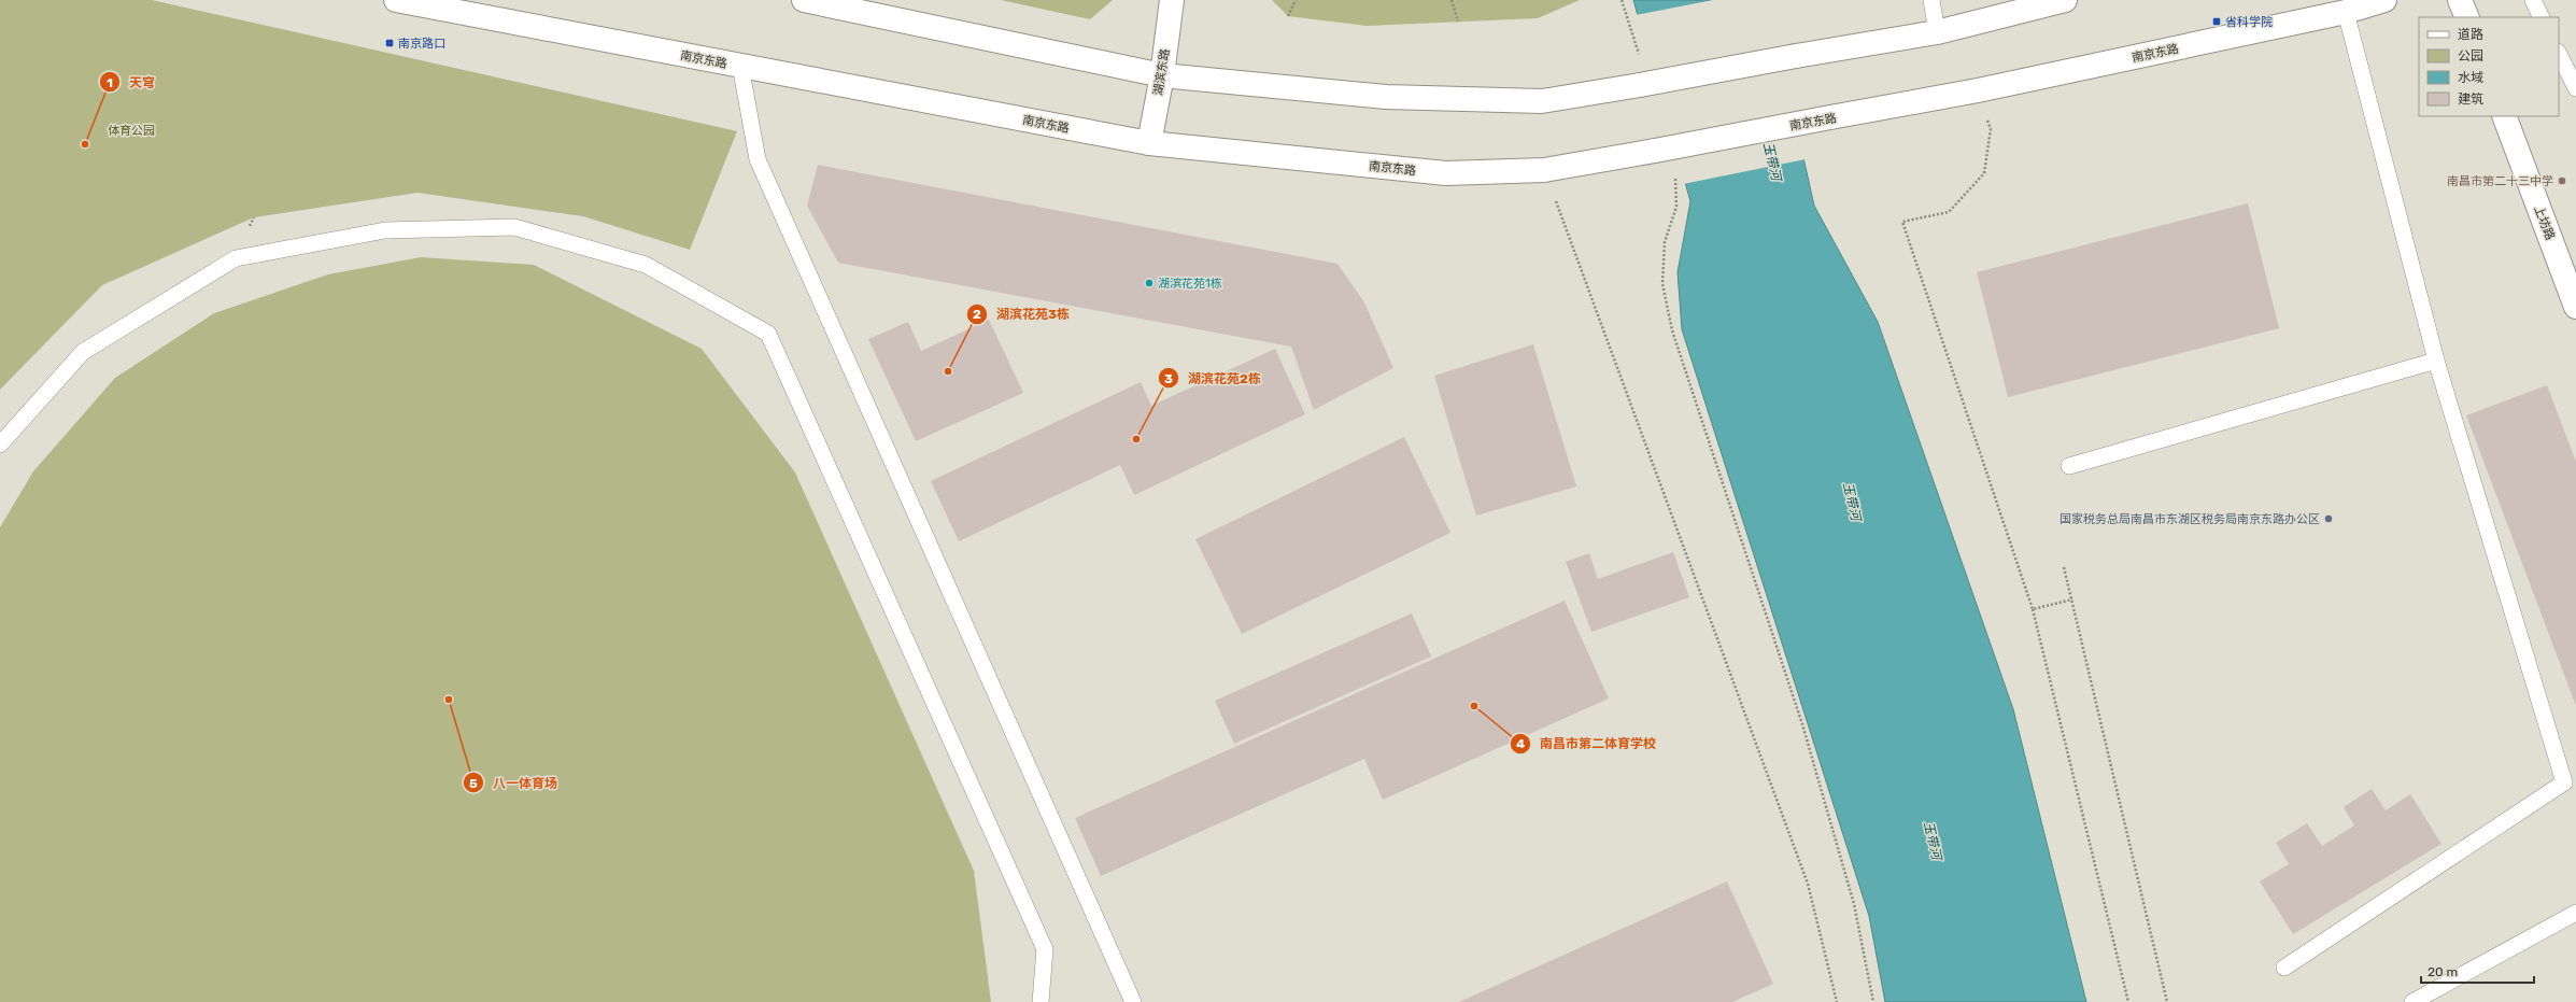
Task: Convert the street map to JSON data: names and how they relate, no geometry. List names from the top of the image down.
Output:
{
  "streets": {
    "main road": ["南京东路", "湖滨东路", "上坊路"]
  },
  "crossings": [
    ["南京东路", "湖滨东路"]
  ],
  "water": ["玉带河"],
  "parks": ["体育公园"],
  "places": {
    "transit": ["省科学院", "南京路口"],
    "other": [
      "天穹",
      "南昌市第二十三中学",
      "湖滨花苑1栋",
      "湖滨花苑3栋",
      "湖滨花苑2栋",
      "国家税务总局南昌市东湖区税务局南京东路办公区",
      "八一体育场",
      "南昌市第二体育学校"
    ]
  },
  "legend": [
    "道路",
    "公园",
    "水域",
    "建筑"
  ],
  "scale_bar": "20 m"
}
